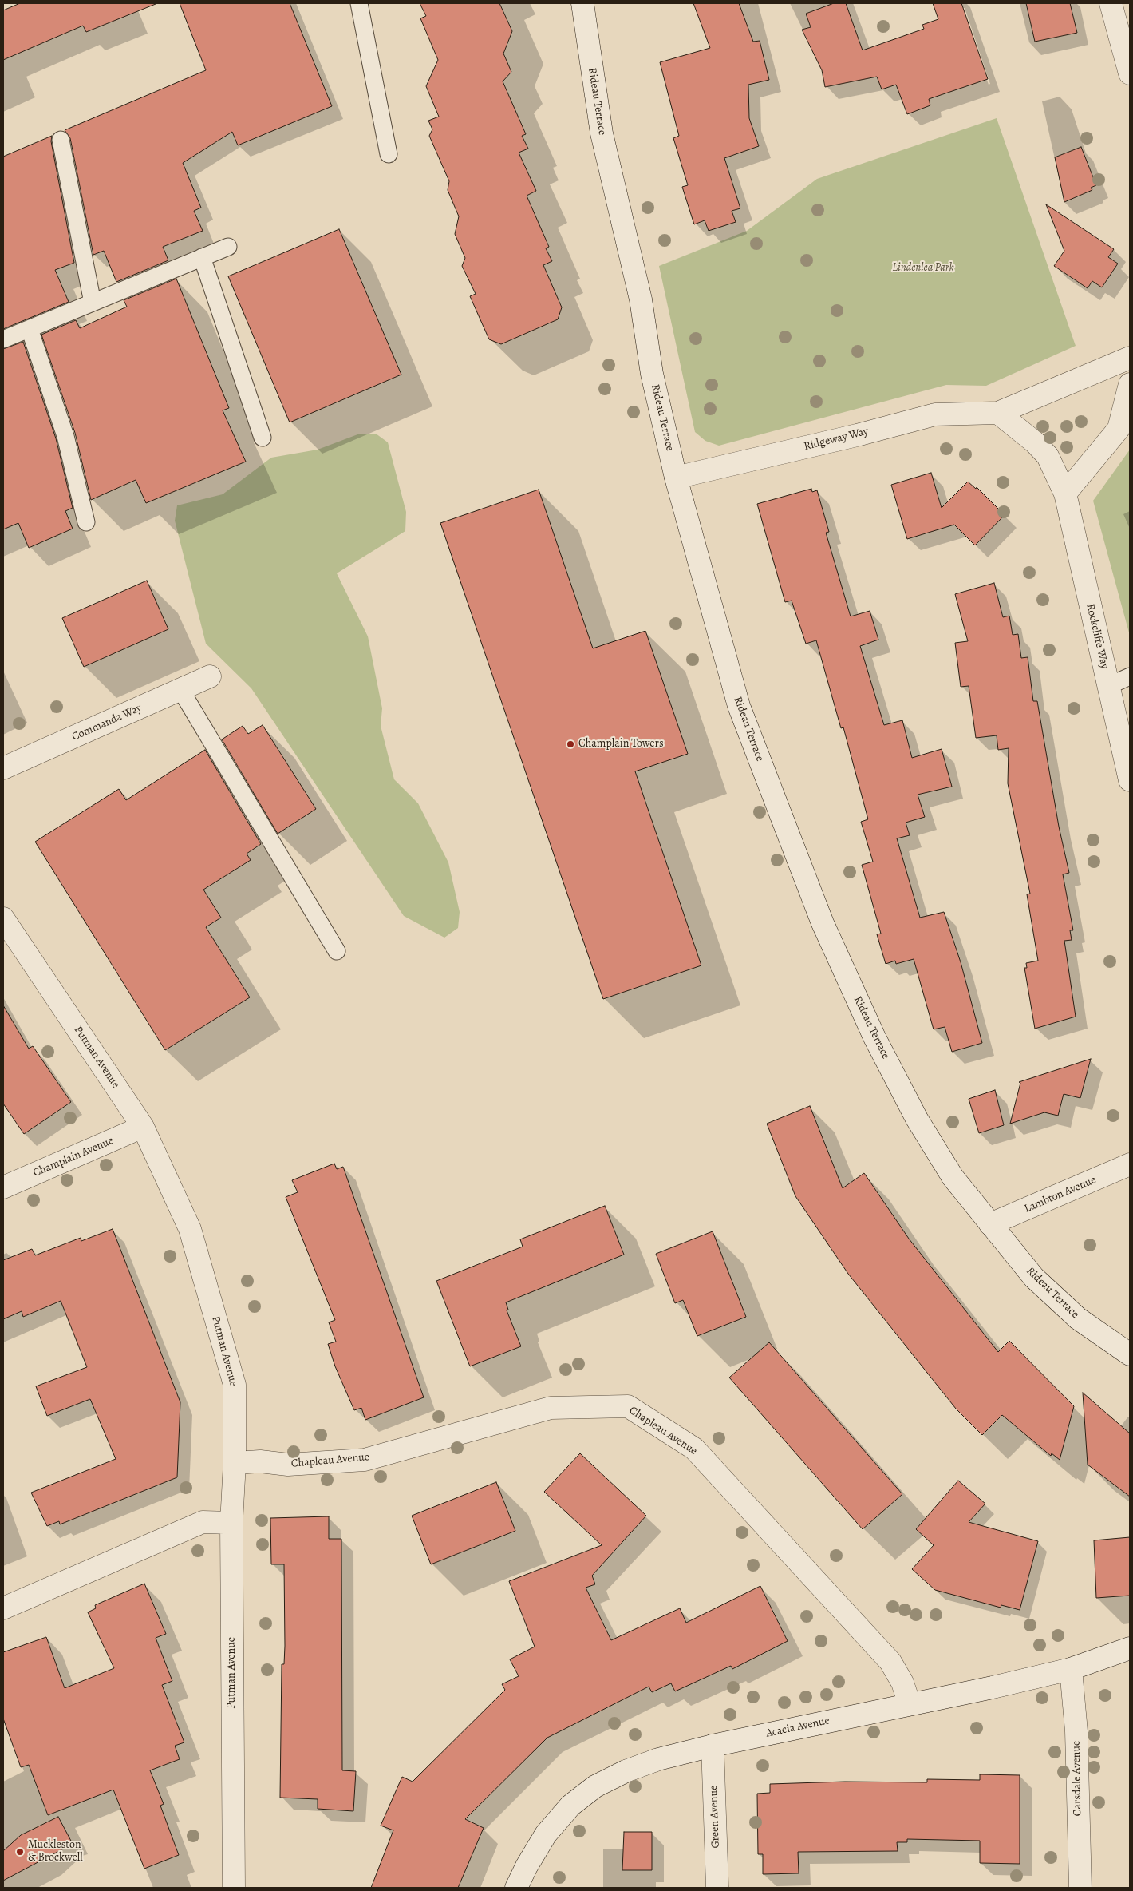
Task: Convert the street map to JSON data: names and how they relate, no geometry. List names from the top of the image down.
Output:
{
  "streets": {
    "street": [
      "Rideau Terrace",
      "Ridgeway Way",
      "Rockcliffe Way",
      "Commanda Way",
      "Putman Avenue",
      "Champlain Avenue",
      "Lambton Avenue",
      "Chapleau Avenue",
      "Acacia Avenue",
      "Carsdale Avenue",
      "Green Avenue"
    ]
  },
  "crossings": [
    ["Rideau Terrace", "Ridgeway Way"],
    ["Rideau Terrace", "Lambton Avenue"],
    ["Ridgeway Way", "Rockcliffe Way"],
    ["Putman Avenue", "Champlain Avenue"],
    ["Putman Avenue", "Chapleau Avenue"],
    ["Chapleau Avenue", "Acacia Avenue"],
    ["Acacia Avenue", "Carsdale Avenue"],
    ["Acacia Avenue", "Green Avenue"]
  ],
  "parks": ["Lindenlea Park"],
  "places": ["Champlain Towers", "Muckleston & Brockwell"]
}
